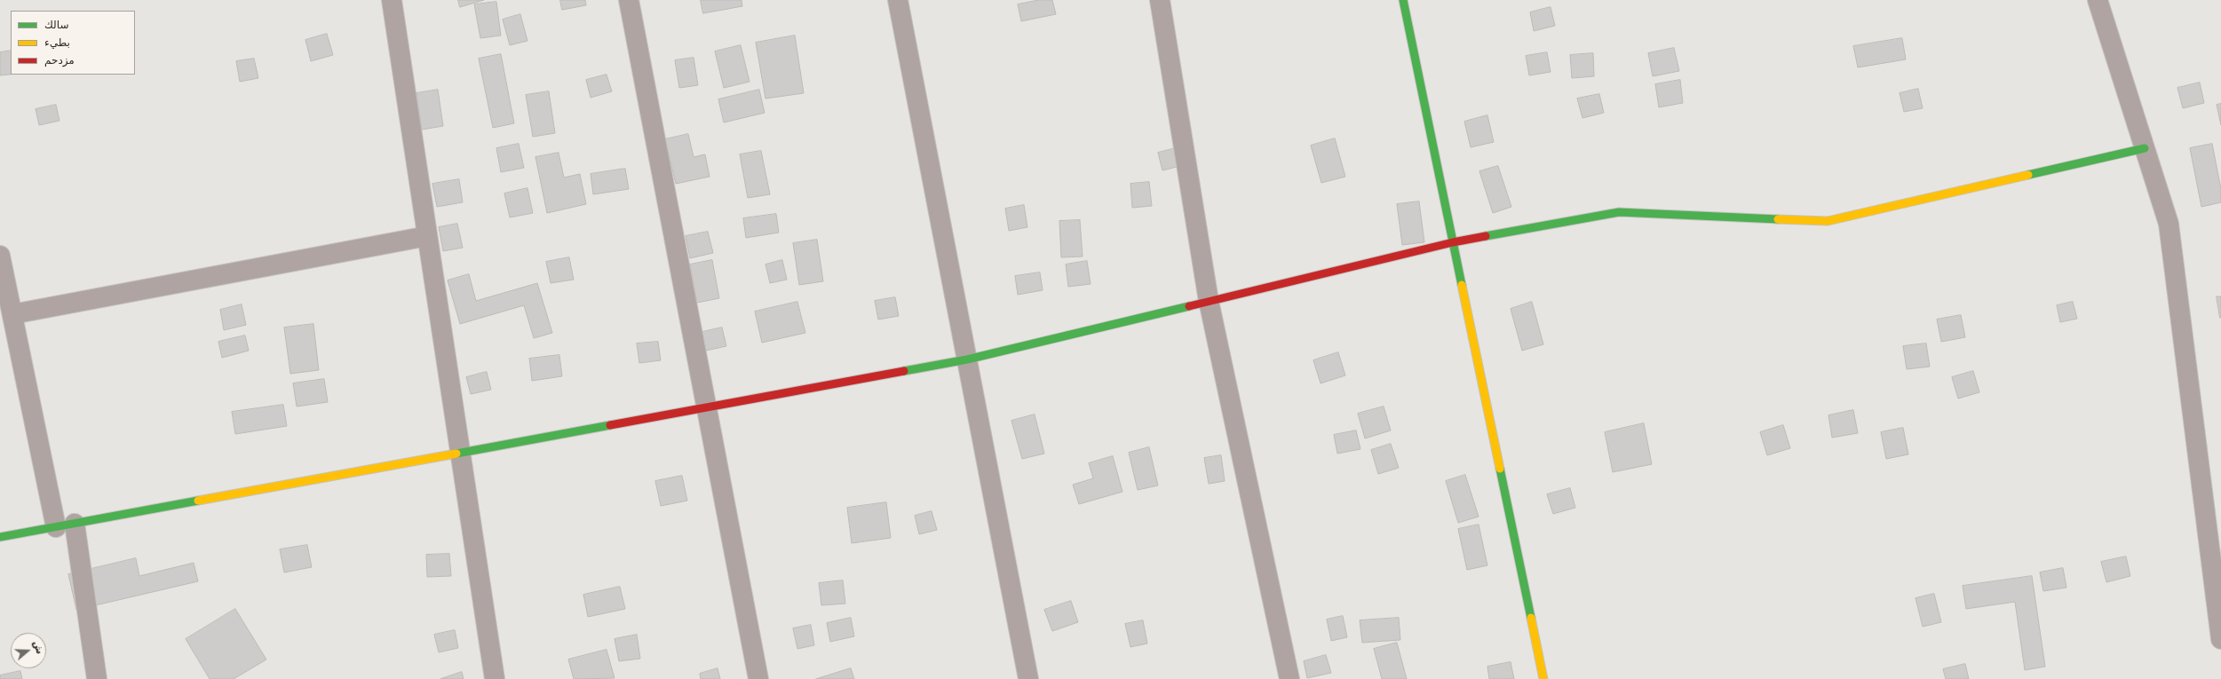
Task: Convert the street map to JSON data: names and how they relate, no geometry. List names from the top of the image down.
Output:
{
  "legend": ["سالك", "بطيء", "مزدحم"],
  "north": "right"
}
